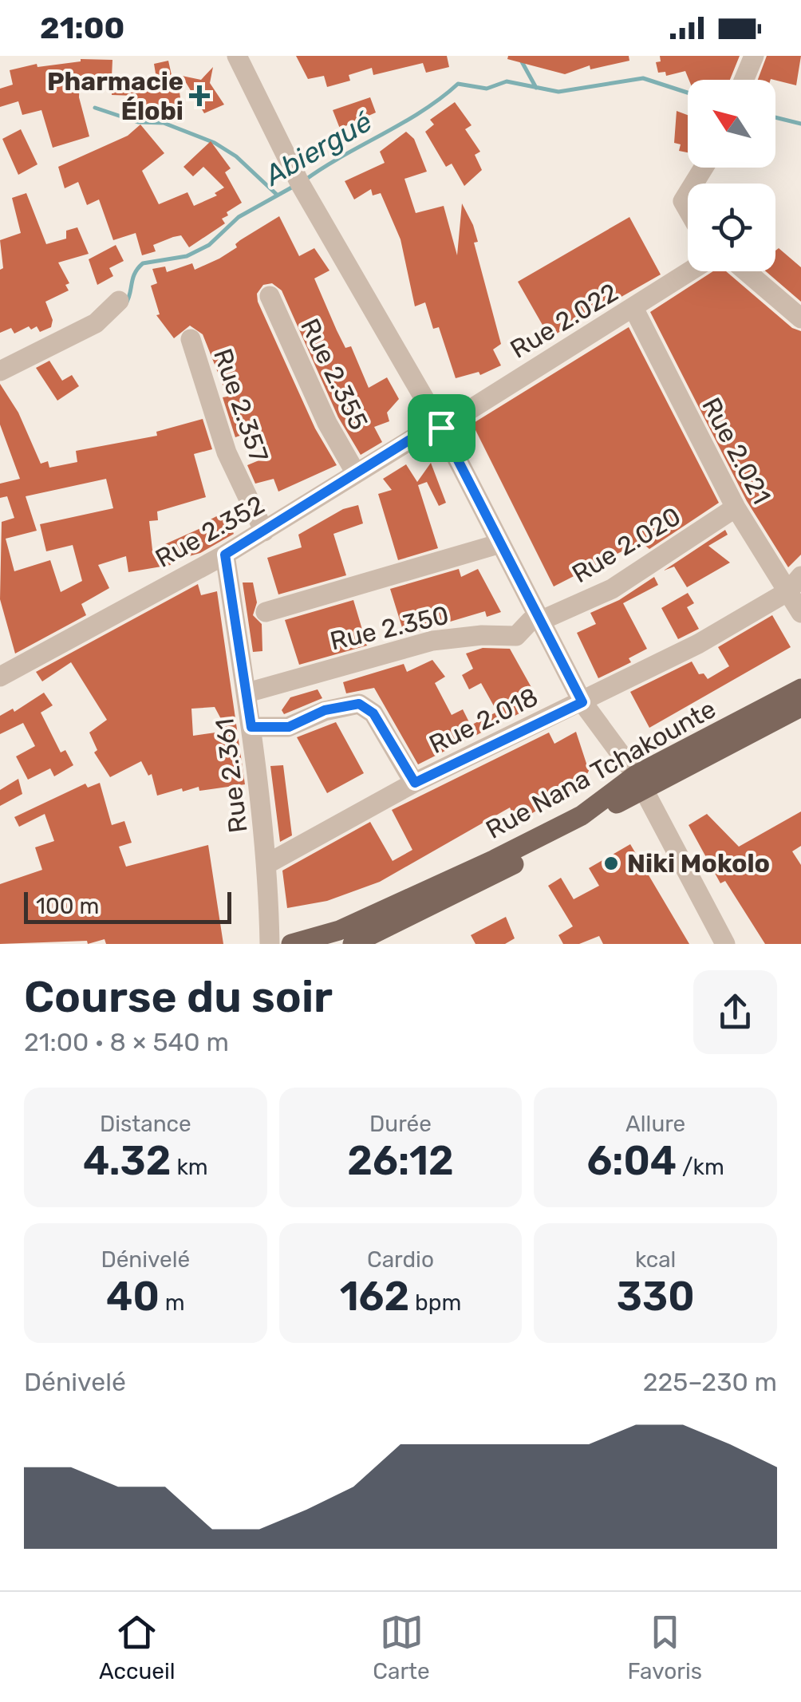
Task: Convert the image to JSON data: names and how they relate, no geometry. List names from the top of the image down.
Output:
{
  "streets": {
    "main road": ["Rue Nana Tchakounte"],
    "street": [
      "Rue 2.022",
      "Rue 2.355",
      "Rue 2.357",
      "Rue 2.021",
      "Rue 2.352",
      "Rue 2.020",
      "Rue 2.350",
      "Rue 2.018",
      "Rue 2.361"
    ]
  },
  "crossings": [
    ["Rue 2.022", "Rue 2.021"],
    ["Rue 2.022", "Rue 2.352"],
    ["Rue 2.355", "Rue 2.352"],
    ["Rue 2.357", "Rue 2.352"],
    ["Rue 2.021", "Rue 2.020"],
    ["Rue 2.021", "Rue 2.018"],
    ["Rue 2.352", "Rue 2.361"],
    ["Rue 2.020", "Rue 2.350"],
    ["Rue 2.350", "Rue 2.361"],
    ["Rue 2.018", "Rue 2.361"]
  ],
  "water": ["Abiergué"],
  "places": {
    "health": ["Pharmacie Élobi"],
    "other": ["Niki Mokolo"]
  },
  "scale_bar": "100 m",
  "north": "top left",
  "page": {
    "status": "21:00",
    "scale": "100 m",
    "heading": ["Course du soir", "21:00 · 8 × 540 m"],
    "stats": [
      ["Distance", "4.32 km"],
      ["Durée", "26:12"],
      ["Allure", "6:04 /km"],
      ["Dénivelé", "40 m"],
      ["Cardio", "162 bpm"],
      ["kcal", "330"]
    ],
    "chart": ["Dénivelé", "225–230 m"],
    "tabs": ["Accueil", "Carte", "Favoris"]
  }
}
